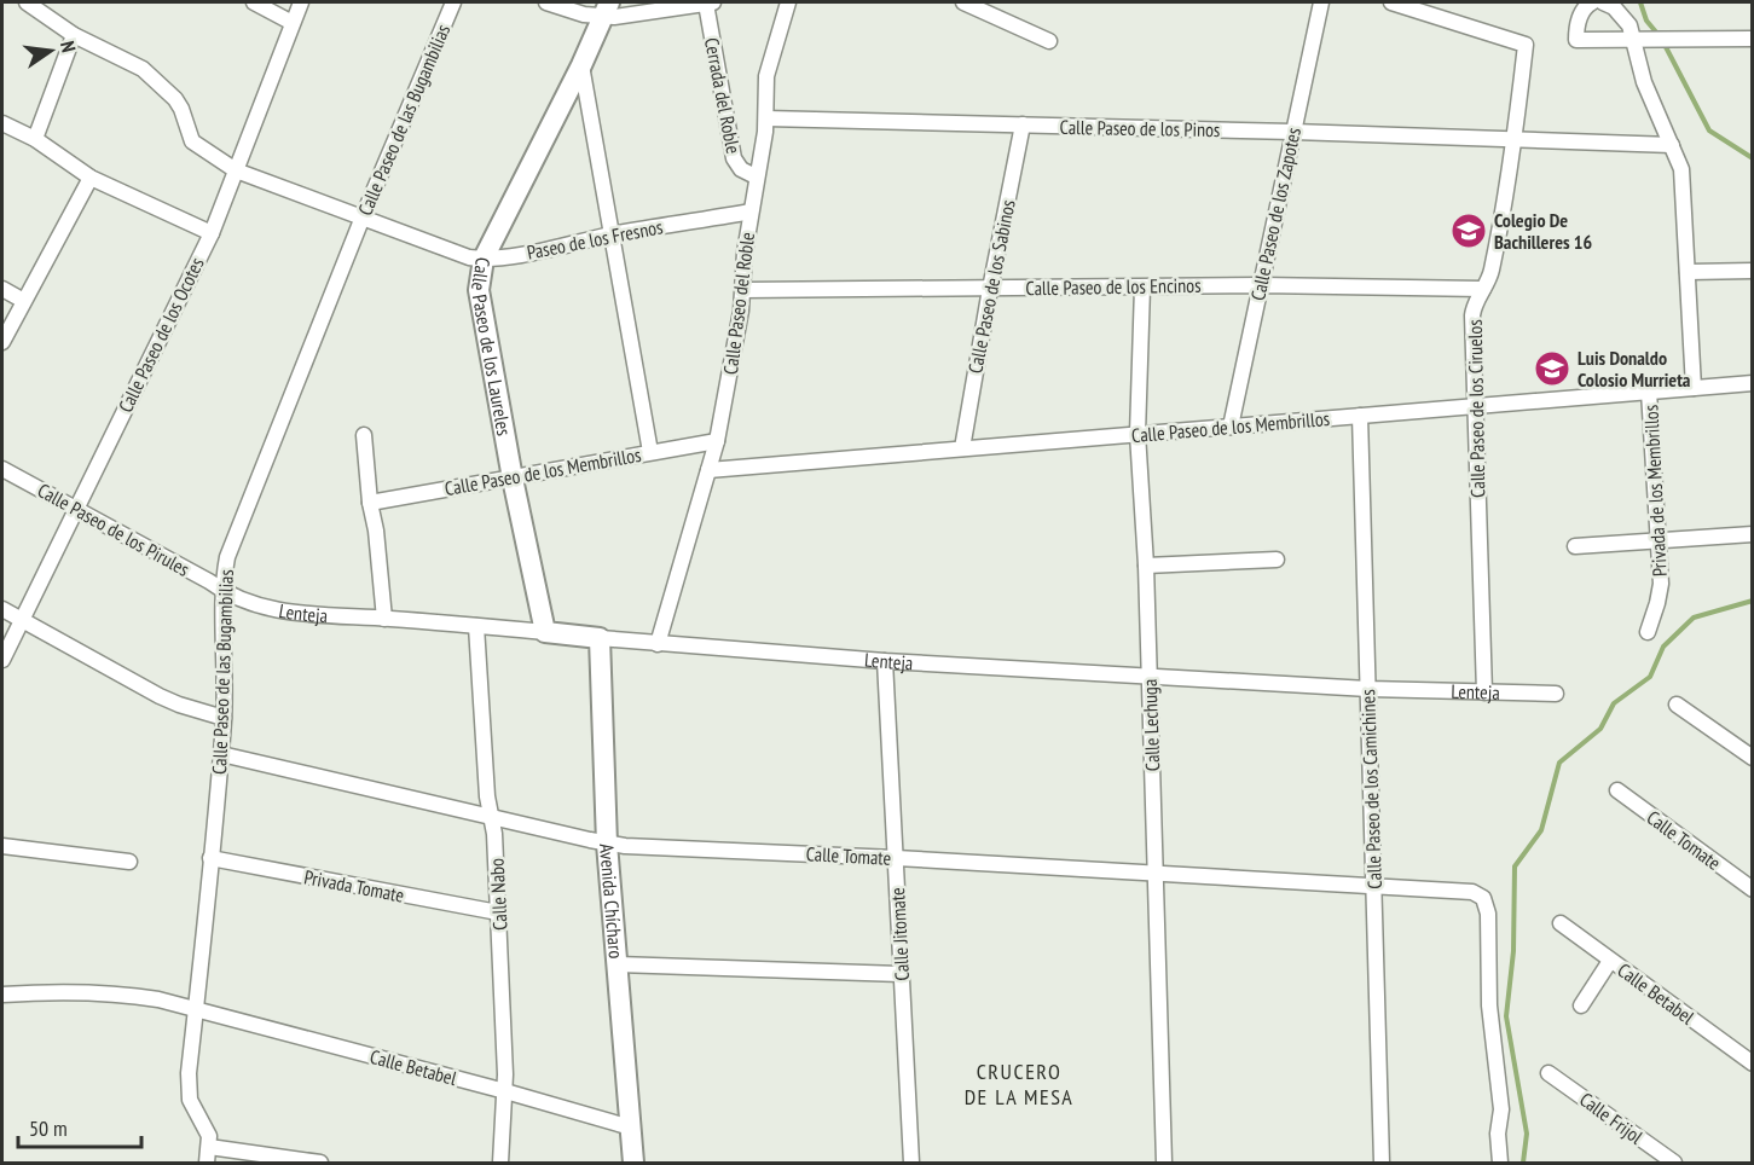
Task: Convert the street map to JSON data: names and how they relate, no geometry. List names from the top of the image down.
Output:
{
  "streets": {
    "street": [
      "Cerrada del Roble",
      "Calle Paseo de las Bugambilias",
      "Calle Paseo de los Pinos",
      "Calle Paseo de los Zapotes",
      "Paseo de los Fresnos",
      "Calle Paseo de los Sabinos",
      "Calle Paseo de los Encinos",
      "Calle Paseo del Roble",
      "Calle Paseo de los Ocotes",
      "Calle Paseo de los Laureles",
      "Calle Paseo de los Ciruelos",
      "Calle Paseo de los Membrillos",
      "Privada de los Membrillos",
      "Calle Paseo de los Pirules",
      "Lenteja",
      "Calle Lechuga",
      "Calle Paseo de los Camichines",
      "Calle Tomate",
      "Privada Tomate",
      "Calle Nabo",
      "Avenida Chícharo",
      "Calle Jitomate",
      "Calle Betabel",
      "Calle Frijol"
    ]
  },
  "crossings": [
    ["Cerrada del Roble", "Calle Paseo del Roble"],
    ["Calle Paseo de las Bugambilias", "Paseo de los Fresnos"],
    ["Calle Paseo de las Bugambilias", "Calle Paseo de los Pirules"],
    ["Calle Paseo de las Bugambilias", "Lenteja"],
    ["Calle Paseo de las Bugambilias", "Calle Tomate"],
    ["Calle Paseo de las Bugambilias", "Privada Tomate"],
    ["Calle Paseo de las Bugambilias", "Calle Betabel"],
    ["Calle Paseo de los Pinos", "Calle Paseo de los Zapotes"],
    ["Calle Paseo de los Pinos", "Calle Paseo de los Sabinos"],
    ["Calle Paseo de los Pinos", "Calle Paseo del Roble"],
    ["Calle Paseo de los Pinos", "Calle Paseo de los Ciruelos"],
    ["Calle Paseo de los Zapotes", "Calle Paseo de los Encinos"],
    ["Calle Paseo de los Zapotes", "Calle Paseo de los Membrillos"],
    ["Paseo de los Fresnos", "Calle Paseo del Roble"],
    ["Paseo de los Fresnos", "Calle Paseo de los Ocotes"],
    ["Paseo de los Fresnos", "Calle Paseo de los Laureles"],
    ["Calle Paseo de los Sabinos", "Calle Paseo de los Encinos"],
    ["Calle Paseo de los Sabinos", "Calle Paseo de los Membrillos"],
    ["Calle Paseo de los Encinos", "Calle Paseo del Roble"],
    ["Calle Paseo de los Encinos", "Calle Paseo de los Ciruelos"],
    ["Calle Paseo de los Encinos", "Calle Lechuga"],
    ["Calle Paseo del Roble", "Calle Paseo de los Membrillos"],
    ["Calle Paseo del Roble", "Lenteja"],
    ["Calle Paseo de los Ocotes", "Calle Paseo de los Pirules"],
    ["Calle Paseo de los Laureles", "Calle Paseo de los Membrillos"],
    ["Calle Paseo de los Laureles", "Lenteja"],
    ["Calle Paseo de los Ciruelos", "Calle Paseo de los Membrillos"],
    ["Calle Paseo de los Ciruelos", "Lenteja"],
    ["Calle Paseo de los Membrillos", "Privada de los Membrillos"],
    ["Calle Paseo de los Membrillos", "Calle Lechuga"],
    ["Calle Paseo de los Membrillos", "Calle Paseo de los Camichines"],
    ["Calle Paseo de los Pirules", "Lenteja"],
    ["Lenteja", "Calle Lechuga"],
    ["Lenteja", "Calle Paseo de los Camichines"],
    ["Lenteja", "Calle Nabo"],
    ["Lenteja", "Avenida Chícharo"],
    ["Lenteja", "Calle Jitomate"],
    ["Calle Lechuga", "Calle Tomate"],
    ["Calle Paseo de los Camichines", "Calle Tomate"],
    ["Calle Tomate", "Calle Nabo"],
    ["Calle Tomate", "Avenida Chícharo"],
    ["Calle Tomate", "Calle Jitomate"],
    ["Privada Tomate", "Calle Nabo"],
    ["Calle Nabo", "Calle Betabel"],
    ["Avenida Chícharo", "Calle Betabel"]
  ],
  "districts": ["CRUCERO DE LA MESA"],
  "places": {
    "school or university": ["Colegio De Bachilleres 16", "Luis Donaldo Colosio Murrieta"]
  },
  "scale_bar": "50 m",
  "north": "right"
}
